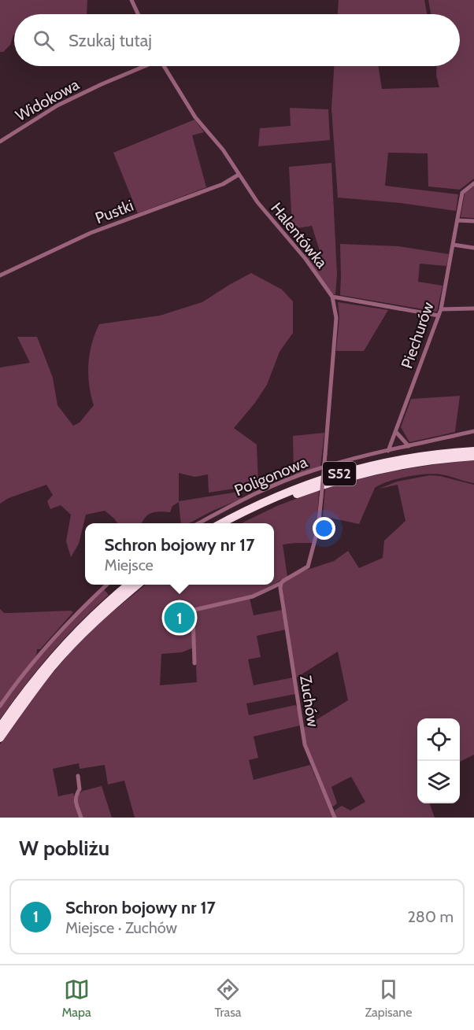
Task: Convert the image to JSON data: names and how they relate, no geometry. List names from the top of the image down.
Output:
{
  "streets": {
    "highway": ["S52"],
    "street": [
      "Widokowa",
      "Pustki",
      "Halentówka",
      "Piechurów",
      "Poligonowa",
      "Zuchów"
    ]
  },
  "crossings": [
    ["Pustki", "Halentówka"],
    ["Halentówka", "Zuchów"],
    ["Piechurów", "Poligonowa"]
  ],
  "page": {
    "search": "Szukaj tutaj",
    "popup": ["Schron bojowy nr 17", "Miejsce"],
    "pins": "1",
    "heading": "W pobliżu",
    "list": [
      {
        "mark": "1",
        "name": "Schron bojowy nr 17",
        "note": "Miejsce · Zuchów",
        "value": "280 m"
      }
    ],
    "nav": ["Mapa", "Trasa", "Zapisane"]
  }
}
